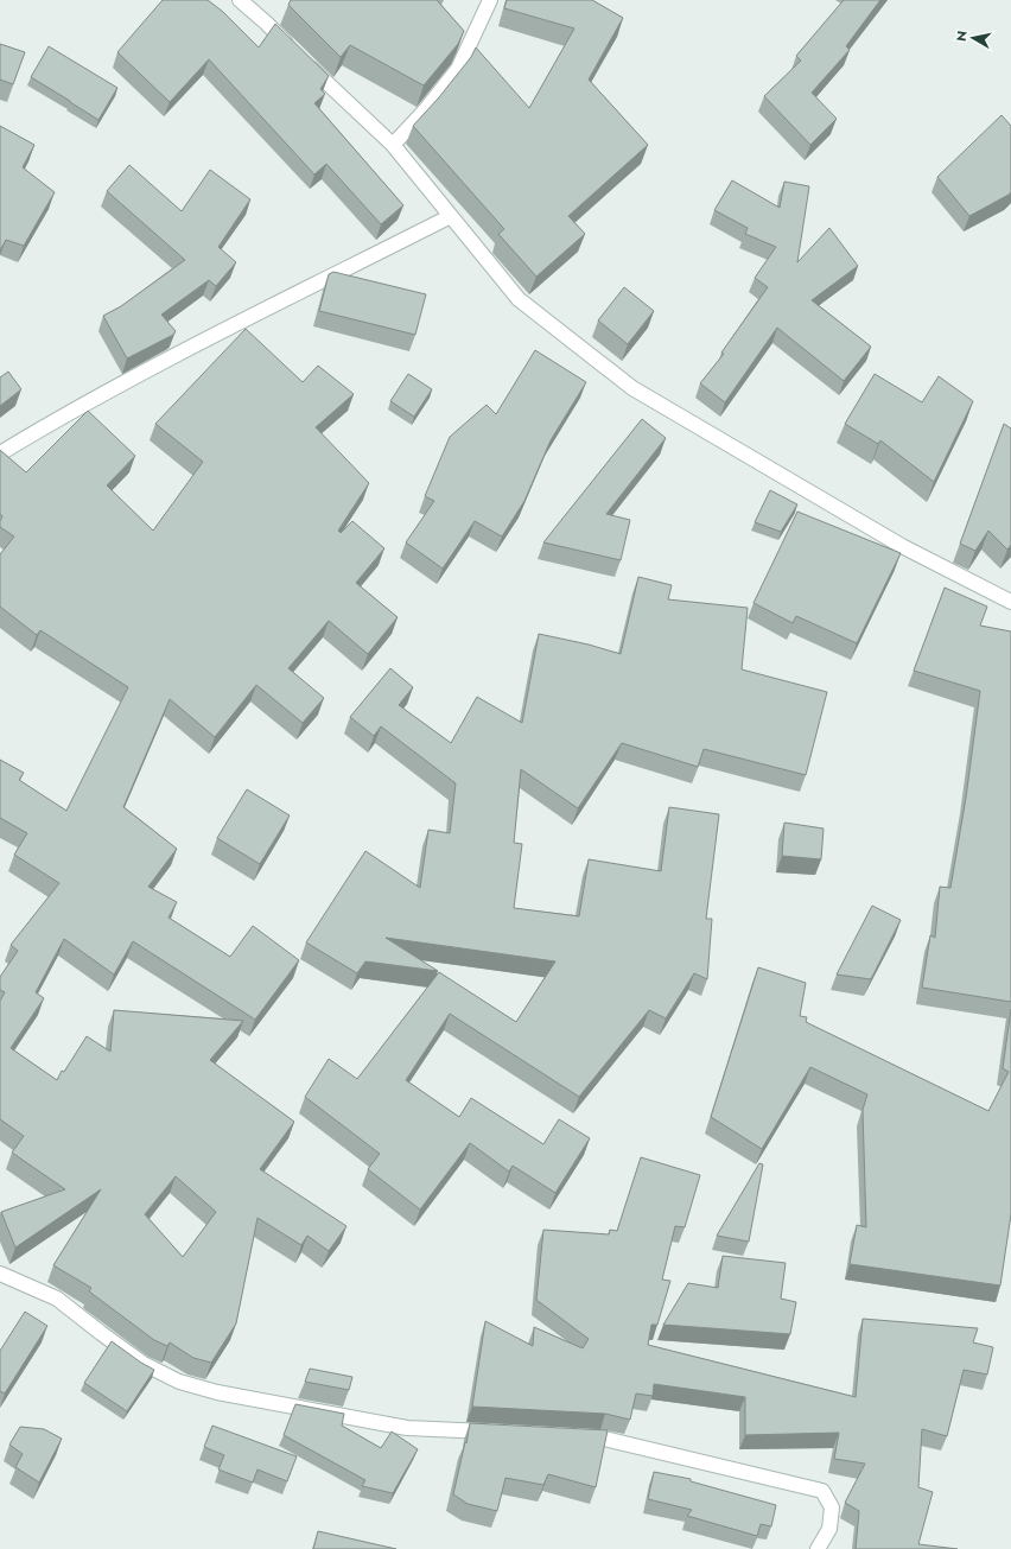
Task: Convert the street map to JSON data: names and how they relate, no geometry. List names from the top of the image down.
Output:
{
  "north": "left"
}
